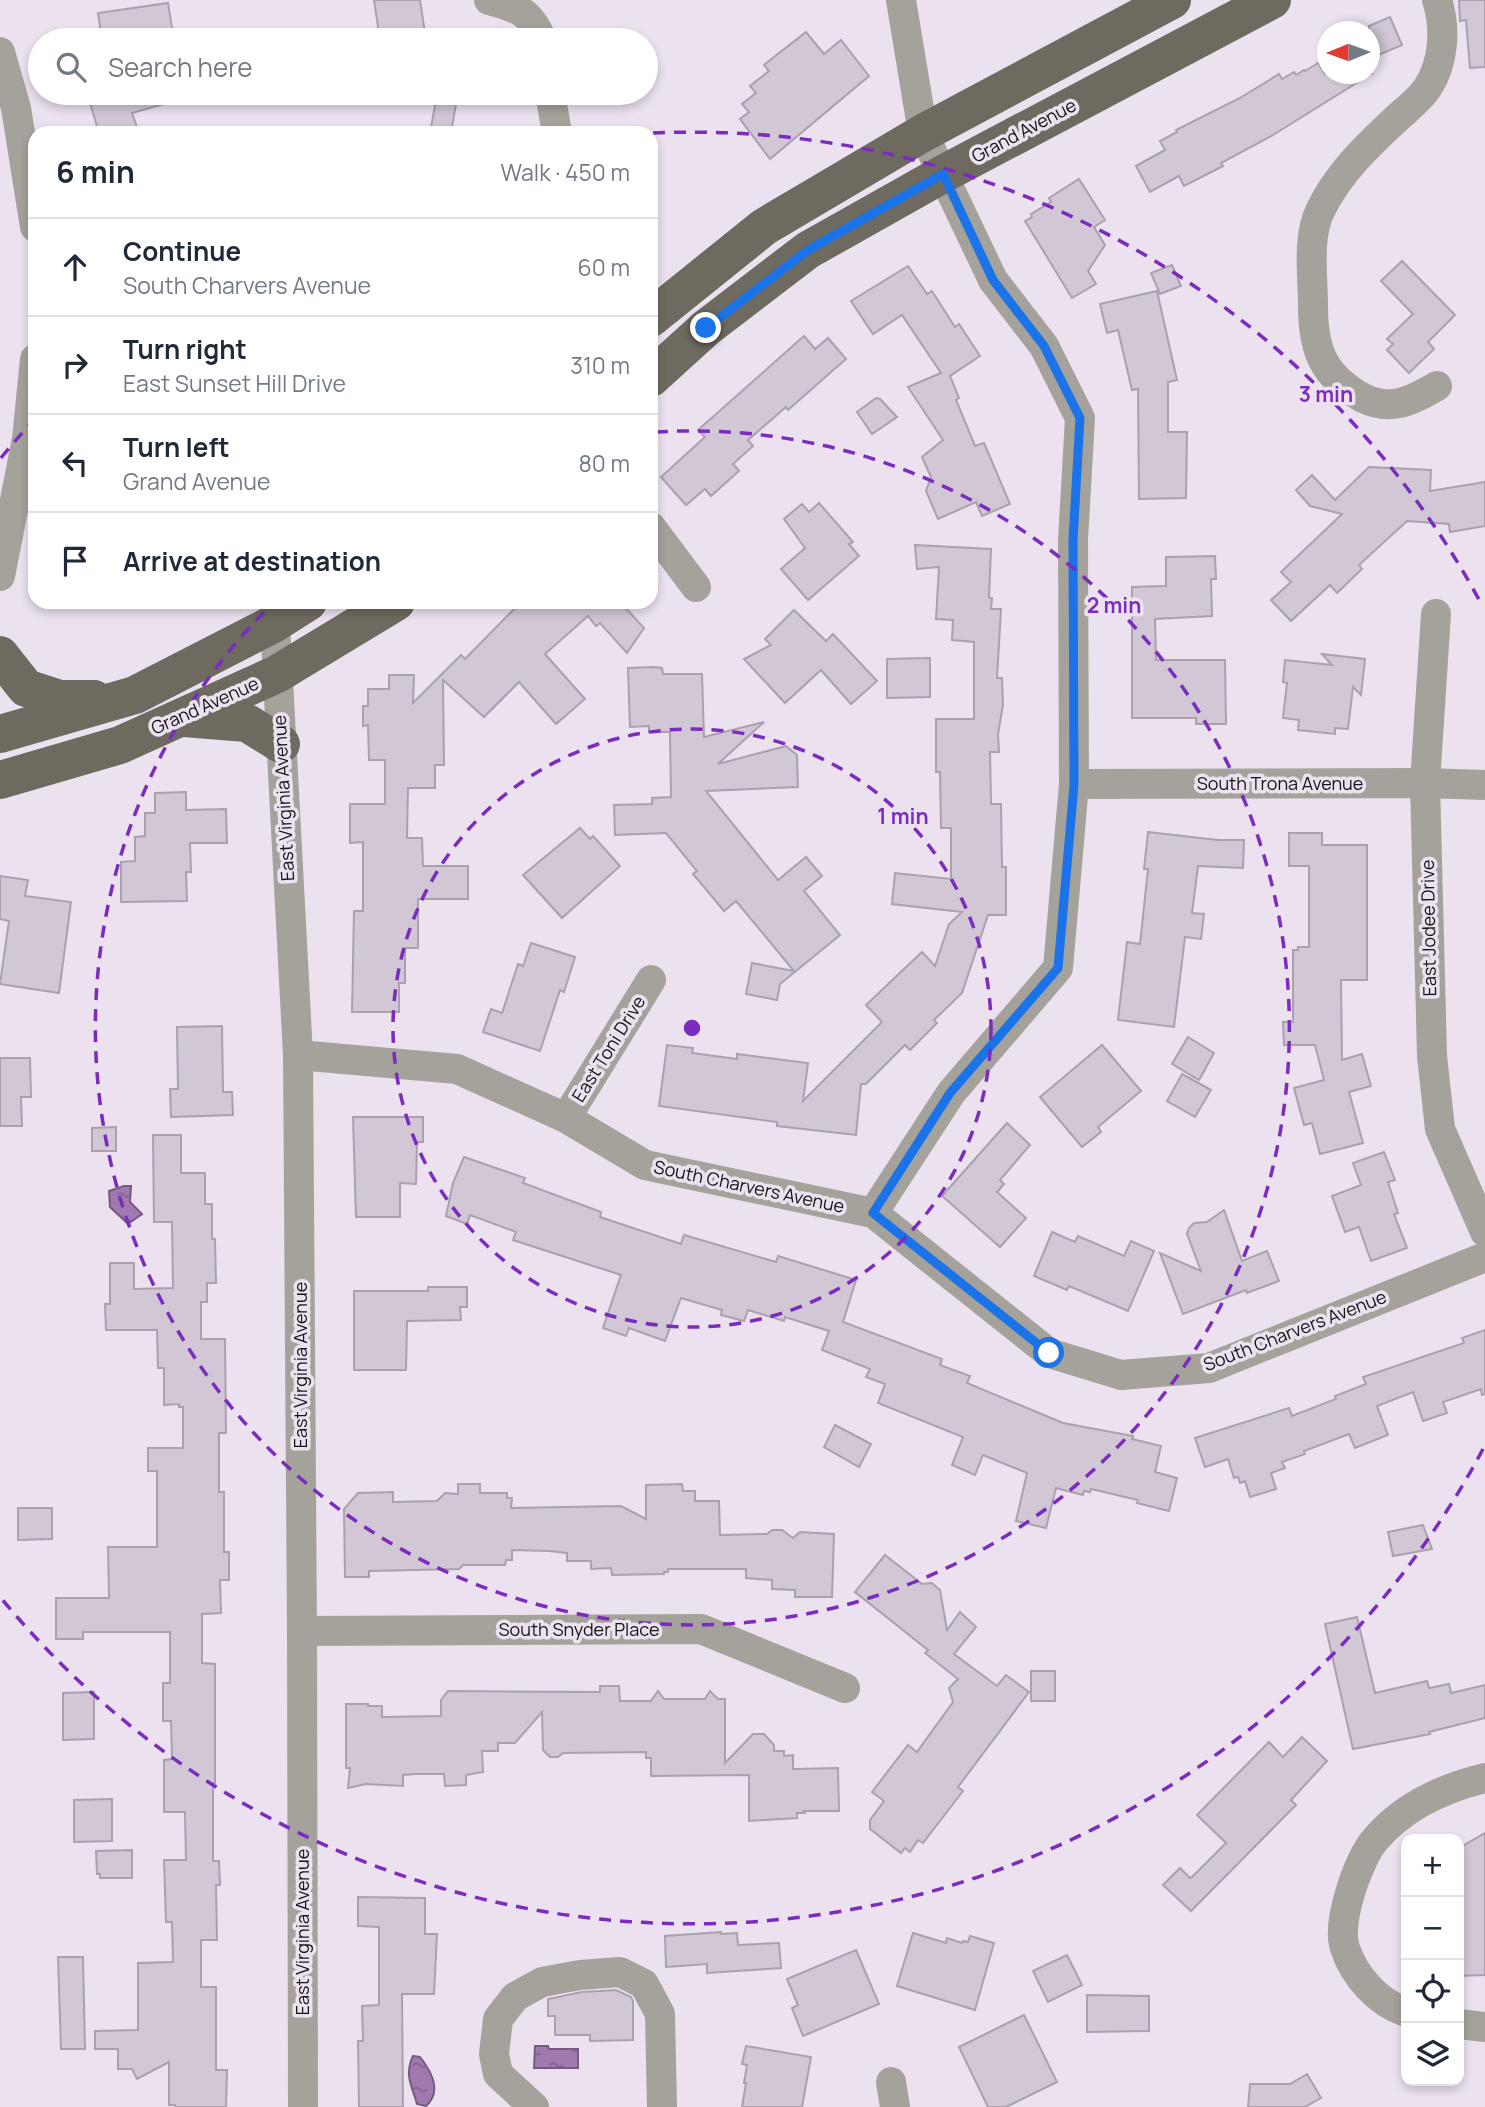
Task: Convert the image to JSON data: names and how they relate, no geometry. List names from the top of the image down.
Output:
{
  "streets": {
    "main road": ["Grand Avenue"],
    "street": [
      "South Trona Avenue",
      "East Virginia Avenue",
      "East Jodee Drive",
      "East Toni Drive",
      "South Charvers Avenue",
      "South Snyder Place"
    ]
  },
  "crossings": [
    ["Grand Avenue", "East Virginia Avenue"],
    ["South Trona Avenue", "East Jodee Drive"],
    ["East Virginia Avenue", "South Charvers Avenue"],
    ["East Virginia Avenue", "South Snyder Place"],
    ["East Toni Drive", "South Charvers Avenue"]
  ],
  "north": "left",
  "page": {
    "search": "Search here",
    "heading": ["6 min", "Walk · 450 m"],
    "list": [
      ["Continue", "South Charvers Avenue", "60 m"],
      ["Turn right", "East Sunset Hill Drive", "310 m"],
      ["Turn left", "Grand Avenue", "80 m"],
      "Arrive at destination"
    ],
    "map_buttons": ["+", "−"]
  },
  "rings": ["3 min", "2 min", "1 min"]
}
